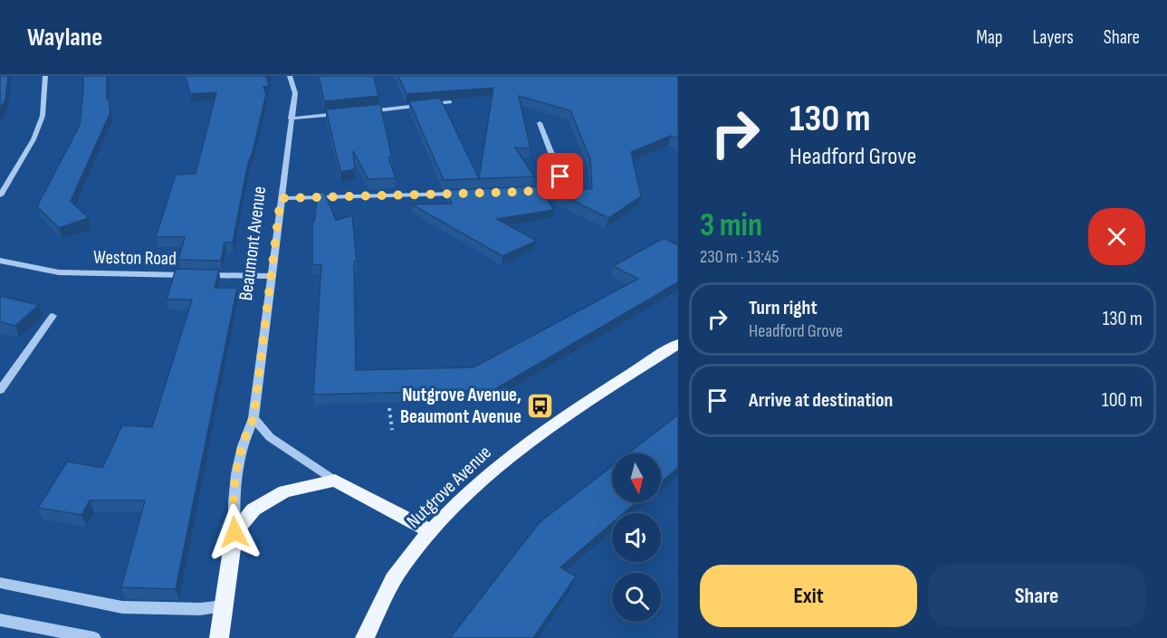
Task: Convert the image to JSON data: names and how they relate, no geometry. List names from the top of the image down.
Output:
{
  "streets": {
    "main road": ["Beaumont Avenue", "Nutgrove Avenue"],
    "street": ["Weston Road"]
  },
  "crossings": [
    ["Beaumont Avenue", "Weston Road"]
  ],
  "places": {
    "bus stop": ["Nutgrove Avenue, Beaumont Avenue"]
  },
  "north": "bottom",
  "page": {
    "header": "Waylane",
    "nav": ["Map", "Layers", "Share"],
    "turn": ["130 m", "Headford Grove"],
    "heading": ["3 min", "230 m · 13:45"],
    "list": [
      {
        "name": "Turn right",
        "note": "Headford Grove",
        "value": "130 m"
      },
      {
        "name": "Arrive at destination",
        "value": "100 m"
      }
    ],
    "buttons": ["Exit", "Share"]
  }
}
